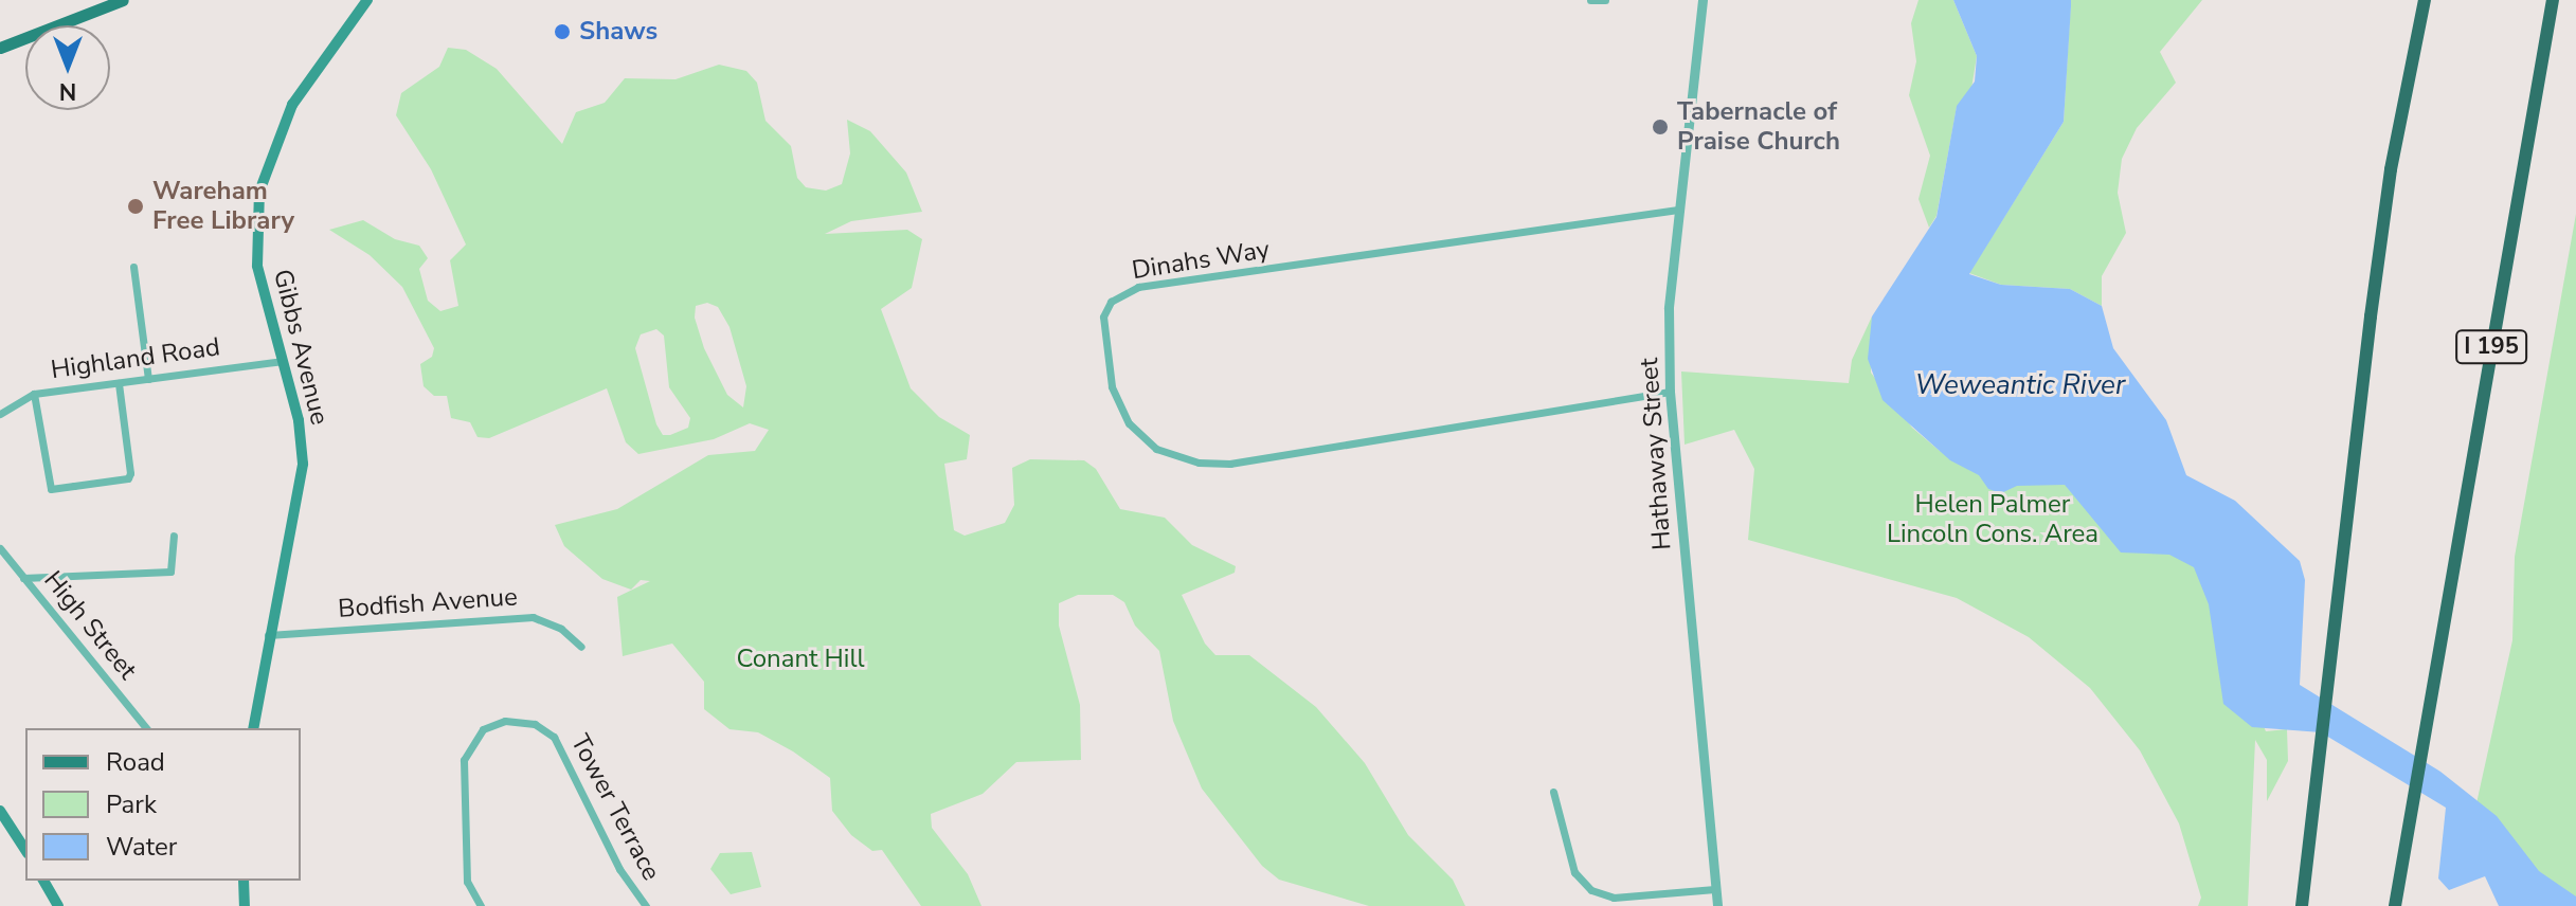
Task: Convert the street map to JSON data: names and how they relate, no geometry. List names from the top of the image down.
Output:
{
  "streets": {
    "highway": ["I 195"],
    "main road": ["Gibbs Avenue"],
    "street": [
      "Dinahs Way",
      "Highland Road",
      "Hathaway Street",
      "Bodfish Avenue",
      "High Street",
      "Tower Terrace"
    ]
  },
  "crossings": [
    ["Dinahs Way", "Hathaway Street"],
    ["Gibbs Avenue", "Highland Road"],
    ["Gibbs Avenue", "Bodfish Avenue"]
  ],
  "water": ["Weweantic River"],
  "parks": ["Helen Palmer Lincoln Cons. Area", "Conant Hill"],
  "places": ["Shaws", "Tabernacle of Praise Church", "Wareham Free Library"],
  "legend": ["Road", "Park", "Water"],
  "north": "bottom"
}
